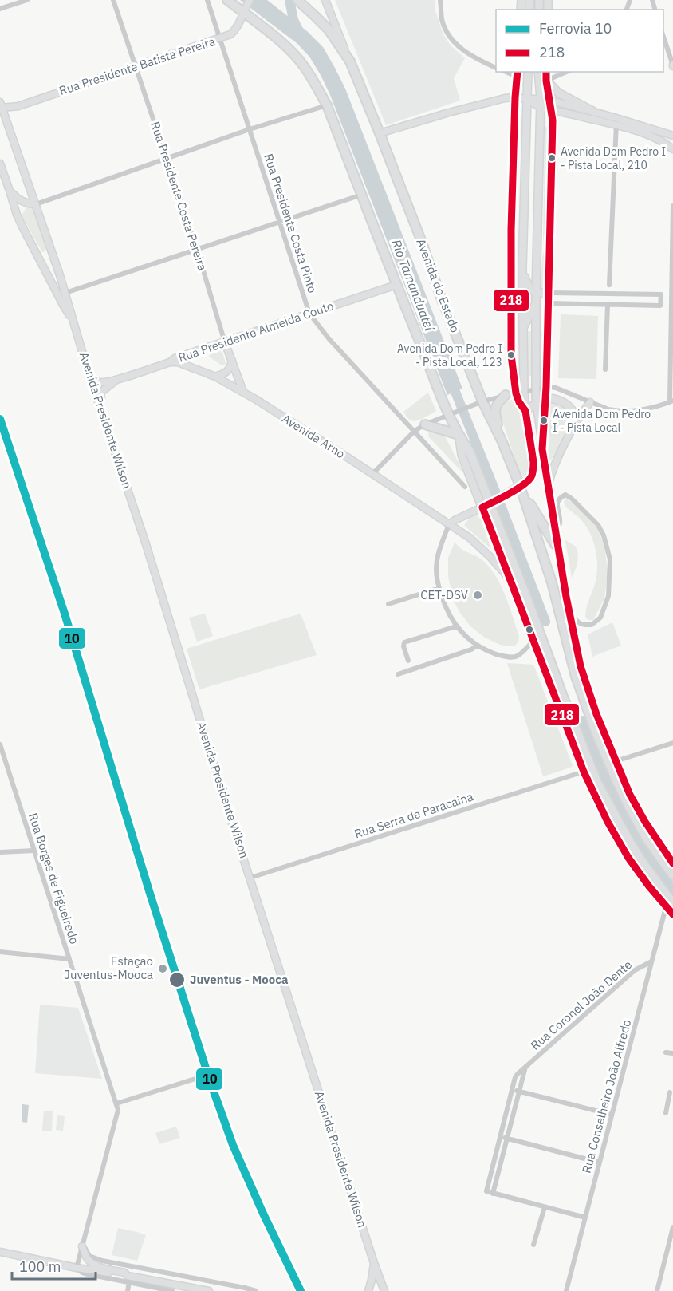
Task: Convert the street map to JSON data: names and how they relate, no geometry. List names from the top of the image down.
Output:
{
  "streets": {
    "highway": ["Avenida do Estado"],
    "main road": [
      "Rua Presidente Batista Pereira",
      "Rua Presidente Costa Pereira",
      "Rua Presidente Almeida Couto",
      "Avenida Presidente Wilson",
      "Avenida Arno"
    ],
    "street": [
      "Rua Presidente Costa Pinto",
      "Rua Serra de Paracaina",
      "Rua Borges de Figueiredo",
      "Rua Coronel João Dente",
      "Rua Conselheiro João Alfredo"
    ]
  },
  "crossings": [
    ["Rua Presidente Batista Pereira", "Rua Presidente Costa Pereira"],
    ["Rua Presidente Batista Pereira", "Rua Presidente Costa Pinto"],
    ["Rua Presidente Batista Pereira", "Avenida Presidente Wilson"],
    ["Rua Presidente Costa Pereira", "Rua Presidente Almeida Couto"],
    ["Rua Presidente Costa Pereira", "Avenida Arno"],
    ["Rua Presidente Costa Pinto", "Rua Presidente Almeida Couto"],
    ["Rua Presidente Almeida Couto", "Avenida Presidente Wilson"],
    ["Rua Presidente Almeida Couto", "Avenida Arno"],
    ["Avenida Presidente Wilson", "Rua Serra de Paracaina"],
    ["Rua Coronel João Dente", "Rua Conselheiro João Alfredo"]
  ],
  "water": ["Rio Tamanduateí"],
  "places": [
    "Avenida Dom Pedro I - Pista Local, 210",
    "Avenida Dom Pedro I - Pista Local, 123",
    "Avenida Dom Pedro I - Pista Local",
    "CET-DSV",
    "Estação Juventus-Mooca",
    "Juventus - Mooca"
  ],
  "lines": ["transit line 218", "rail line 10"],
  "legend": ["Ferrovia 10", "218"],
  "scale_bar": "100 m"
}
